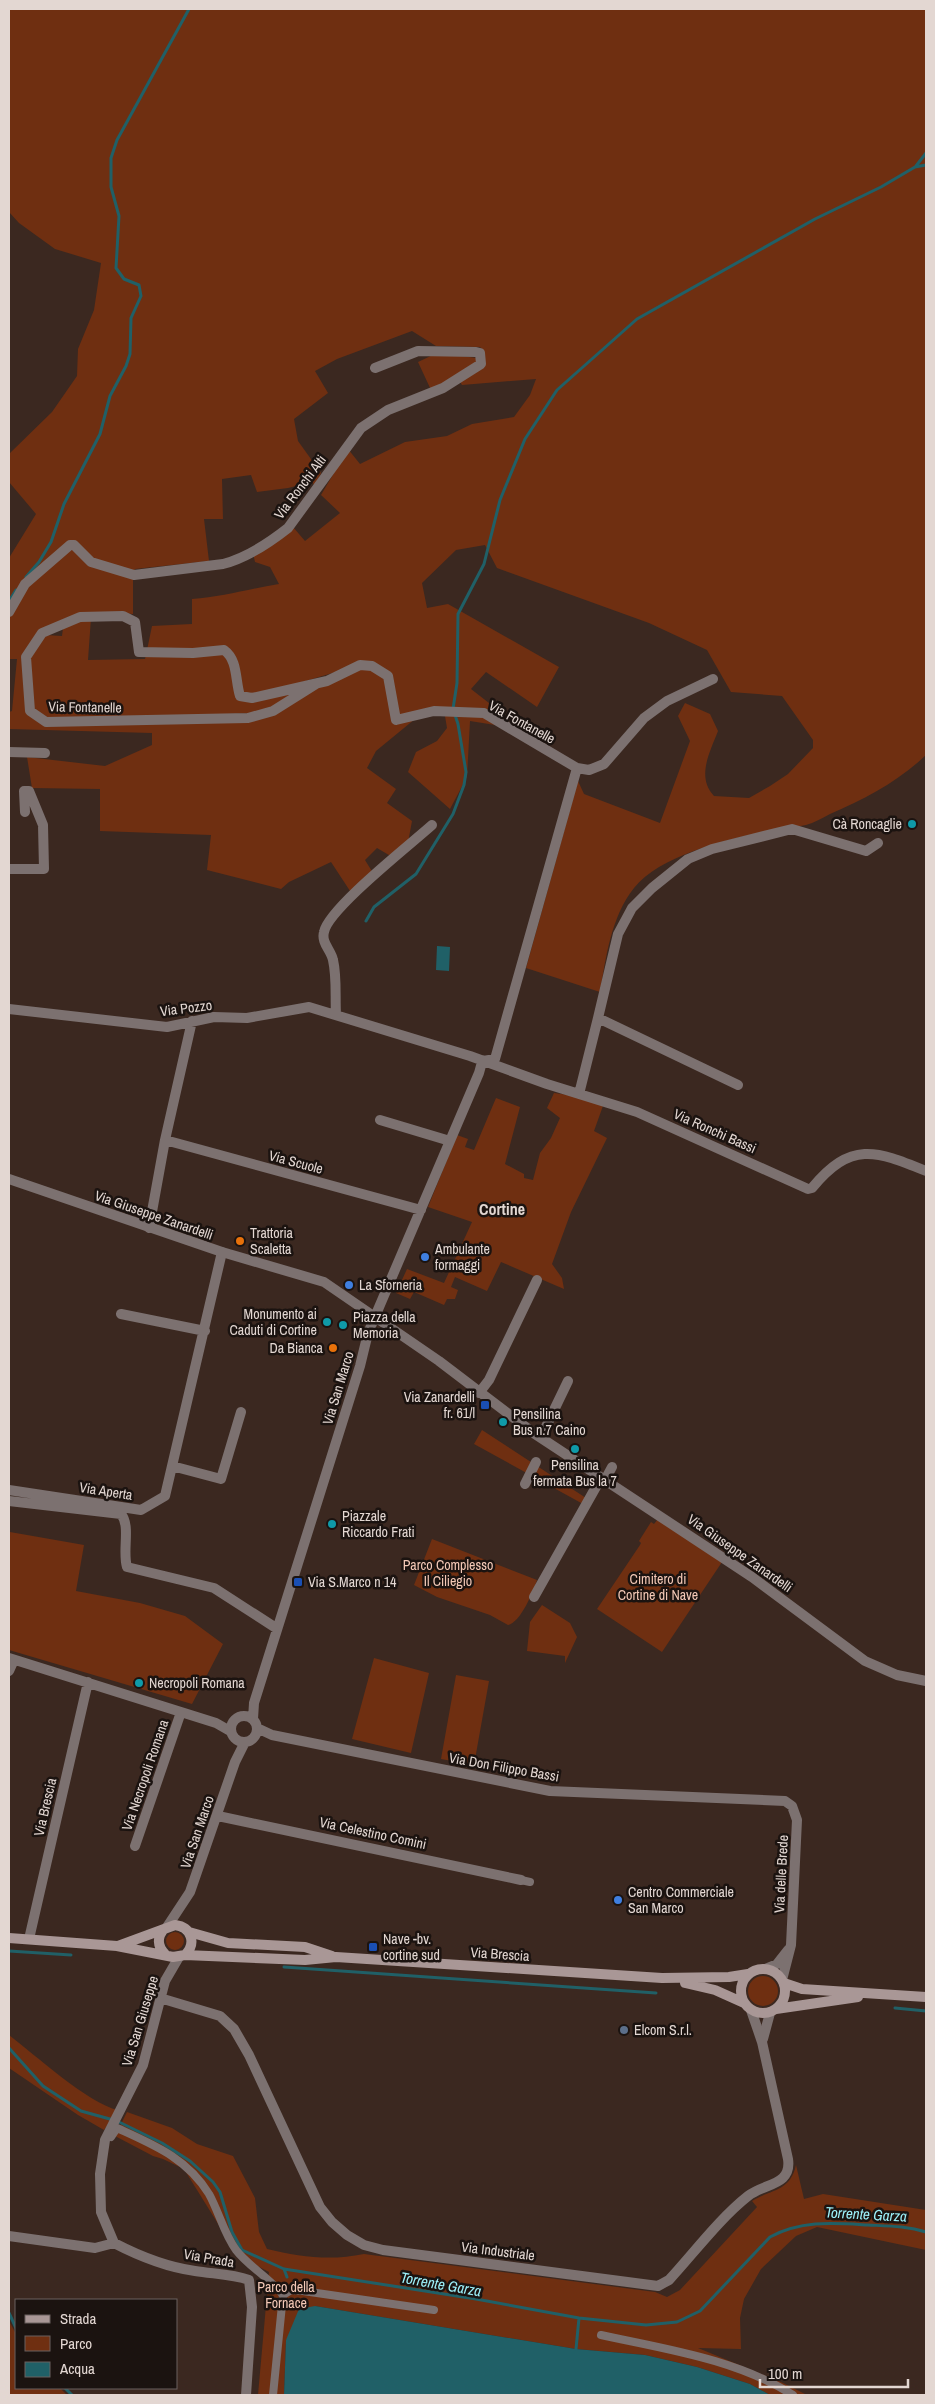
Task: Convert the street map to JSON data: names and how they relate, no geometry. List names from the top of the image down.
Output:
{
  "streets": {
    "main road": ["Via Brescia"],
    "street": [
      "Via Ronchi Alti",
      "Via Fontanelle",
      "Via Pozzo",
      "Via Ronchi Bassi",
      "Via Scuole",
      "Via Giuseppe Zanardelli",
      "Via San Marco",
      "Via Aperta",
      "Via Don Filippo Bassi",
      "Via Necropoli Romana",
      "Via Celestino Comini",
      "Via delle Brede",
      "Via San Giuseppe",
      "Via Industriale",
      "Via Prada"
    ]
  },
  "crossings": [
    ["Via Pozzo", "Via Ronchi Bassi"],
    ["Via Pozzo", "Via San Marco"],
    ["Via Ronchi Bassi", "Via San Marco"],
    ["Via Scuole", "Via San Marco"],
    ["Via Giuseppe Zanardelli", "Via San Marco"],
    ["Via Giuseppe Zanardelli", "Via Aperta"],
    ["Via San Marco", "Via Aperta"],
    ["Via San Marco", "Via Don Filippo Bassi"],
    ["Via San Marco", "Via Necropoli Romana"],
    ["Via San Marco", "Via Brescia"],
    ["Via San Marco", "Via Celestino Comini"],
    ["Via San Marco", "Via San Giuseppe"],
    ["Via Don Filippo Bassi", "Via Necropoli Romana"],
    ["Via Don Filippo Bassi", "Via delle Brede"],
    ["Via Necropoli Romana", "Via Brescia"],
    ["Via Brescia", "Via delle Brede"],
    ["Via Brescia", "Via San Giuseppe"],
    ["Via Brescia", "Via Industriale"],
    ["Via delle Brede", "Via Industriale"],
    ["Via San Giuseppe", "Via Industriale"]
  ],
  "districts": ["Cortine"],
  "water": ["Torrente Garza"],
  "parks": ["Parco Complesso Il Ciliegio", "Cimitero di Cortine di Nave", "Parco della Fornace"],
  "places": {
    "other": [
      "Cà Roncaglie",
      "Trattoria Scaletta",
      "Ambulante formaggi",
      "La Sforneria",
      "Monumento ai Caduti di Cortine",
      "Piazza della Memoria",
      "Da Bianca",
      "Pensilina Bus n.7 Caino",
      "Pensilina fermata Bus la 7",
      "Piazzale Riccardo Frati",
      "Necropoli Romana",
      "Centro Commerciale San Marco",
      "Elcom S.r.l."
    ],
    "transit": ["Via Zanardelli fr. 61/l", "Via S.Marco n 14", "Nave -bv. cortine sud"]
  },
  "legend": ["Strada", "Parco", "Acqua"],
  "scale_bar": "100 m"
}
